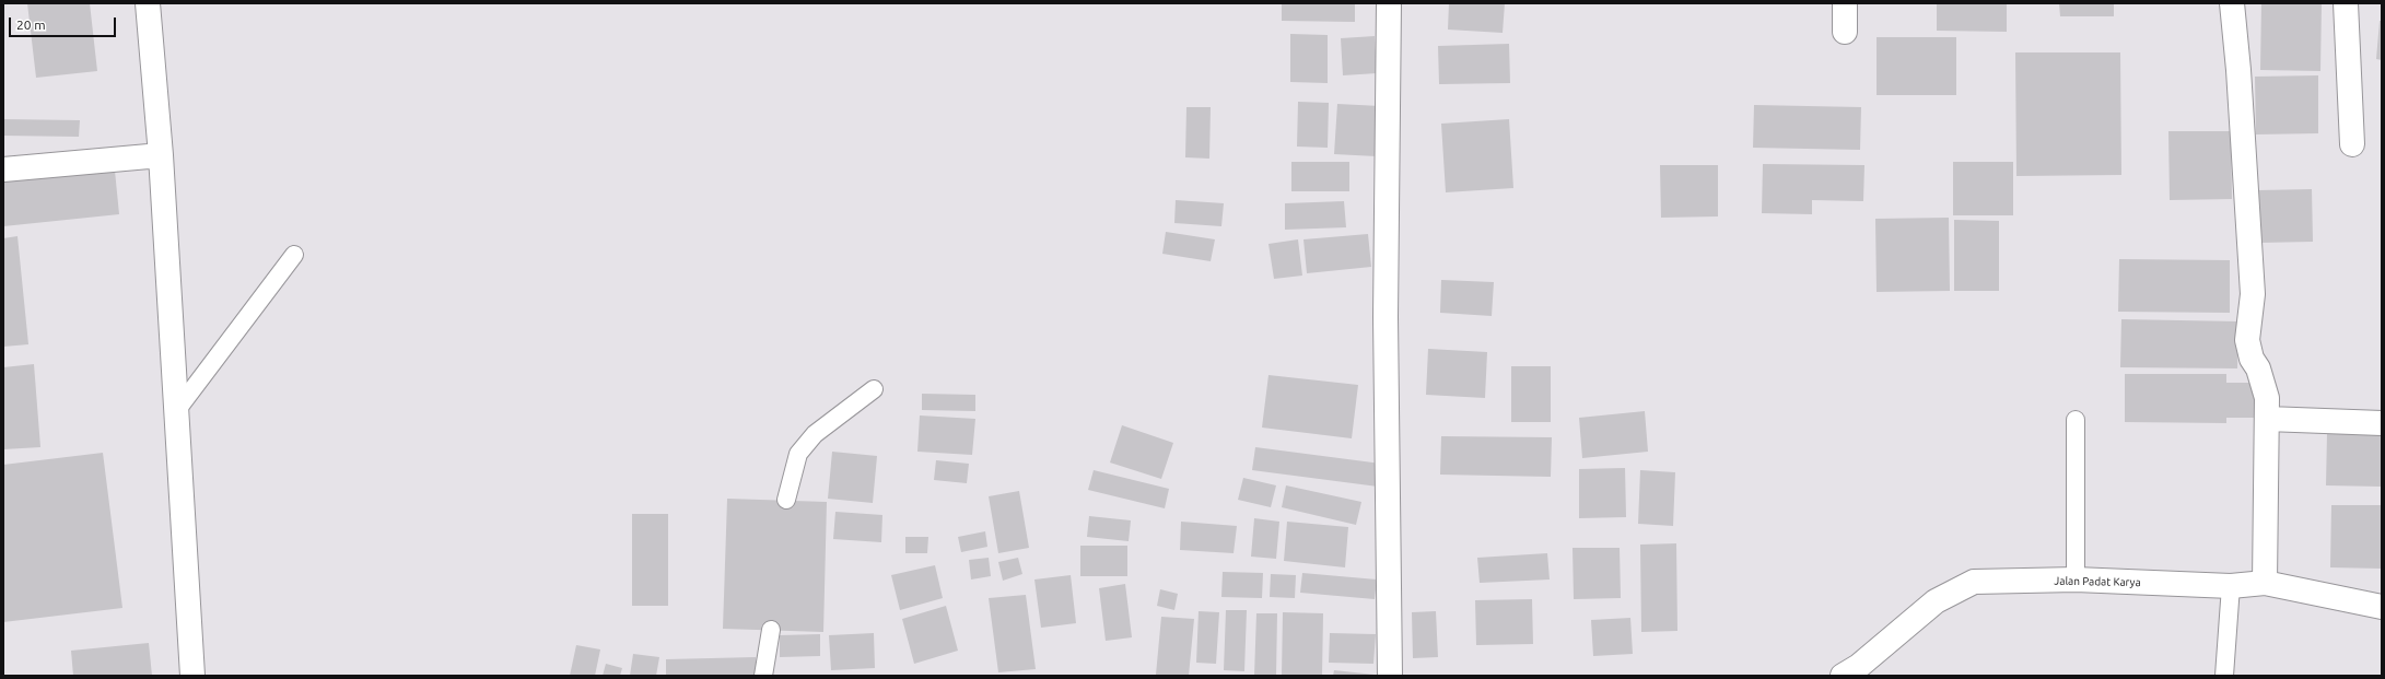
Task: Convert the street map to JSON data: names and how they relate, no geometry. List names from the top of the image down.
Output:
{
  "streets": {
    "street": ["Jalan Padat Karya"]
  },
  "scale_bar": "20 m"
}
